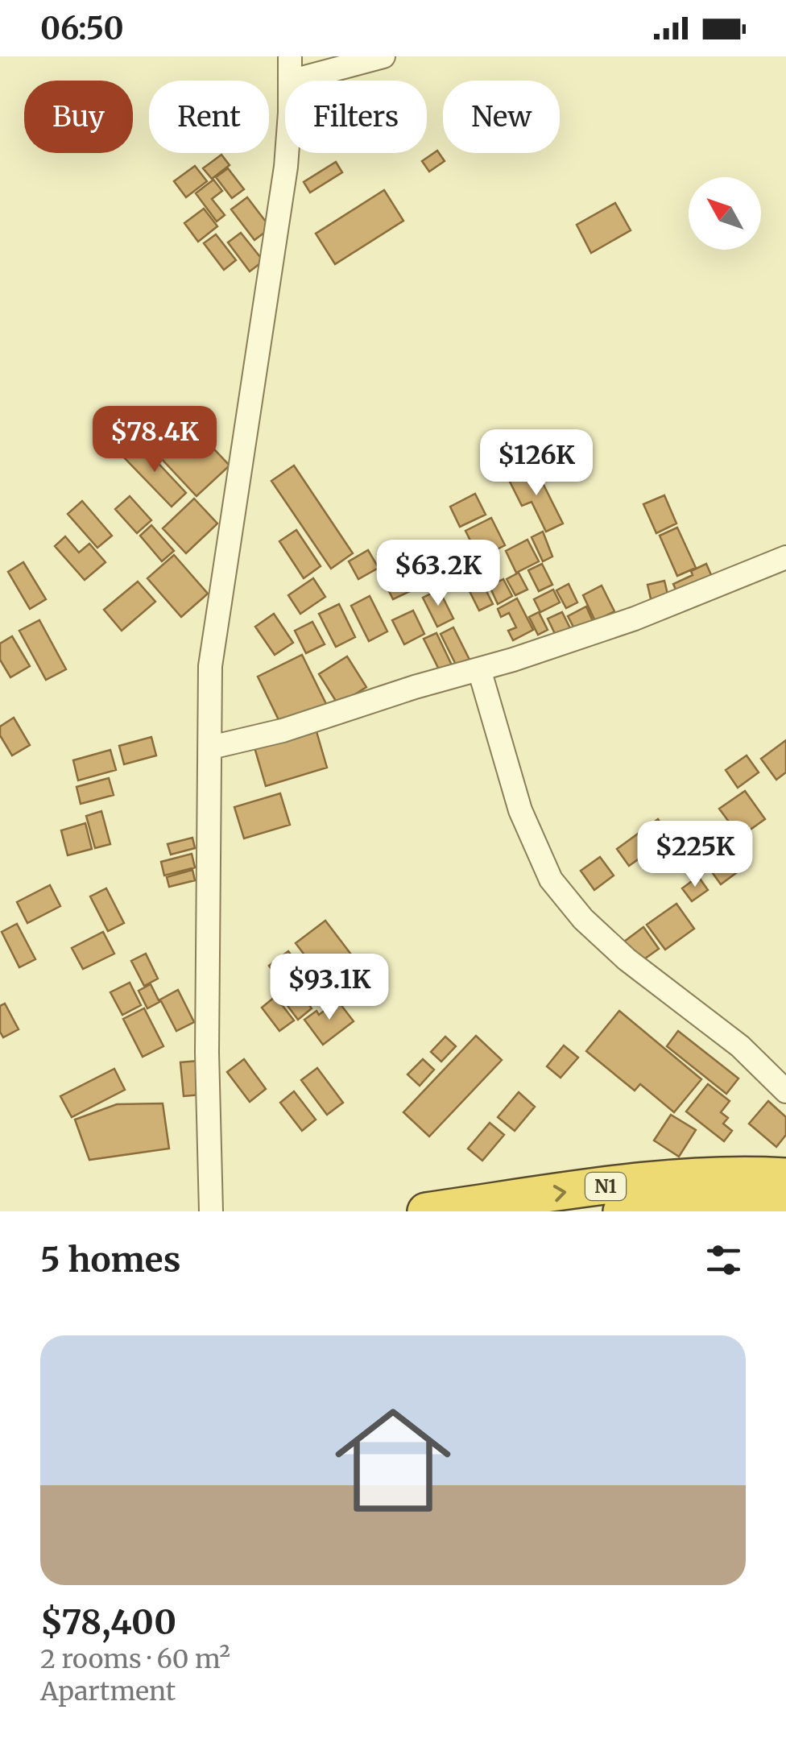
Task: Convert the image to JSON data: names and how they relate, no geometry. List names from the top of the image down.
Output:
{
  "streets": {
    "highway": ["N1"]
  },
  "north": "top left",
  "page": {
    "status": "06:50",
    "chip": [
      "Buy",
      "Rent",
      "Filters",
      "New"
    ],
    "price": [
      "$78.4K",
      "$126K",
      "$63.2K",
      "$225K",
      "$93.1K"
    ],
    "heading": "5 homes",
    "list": [
      {
        "name": "$78,400",
        "note": "2 rooms · 60 m² · Apartment"
      }
    ]
  }
}
